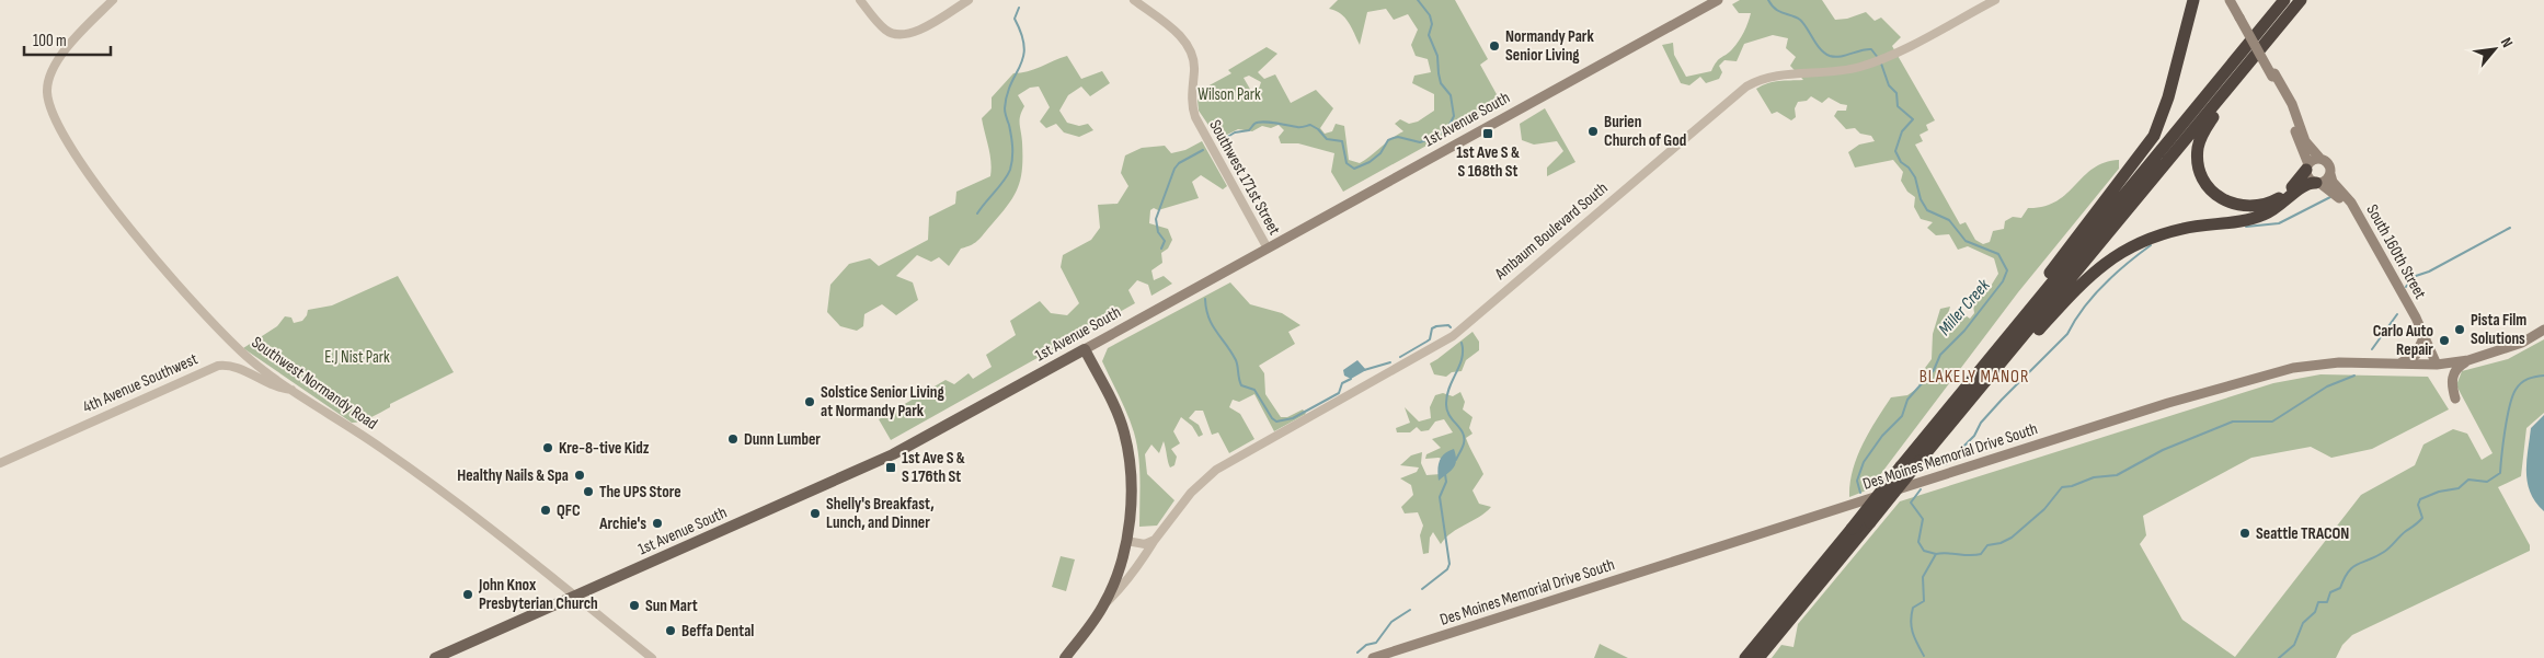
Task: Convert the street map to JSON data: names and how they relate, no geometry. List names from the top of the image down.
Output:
{
  "streets": {
    "main road": [
      "1st Avenue South",
      "Ambaum Boulevard South",
      "South 160th Street",
      "Des Moines Memorial Drive South"
    ],
    "street": ["Southwest 171st Street", "4th Avenue Southwest", "Southwest Normandy Road"]
  },
  "crossings": [
    ["1st Avenue South", "Southwest 171st Street"],
    ["1st Avenue South", "Southwest Normandy Road"],
    ["South 160th Street", "Des Moines Memorial Drive South"],
    ["4th Avenue Southwest", "Southwest Normandy Road"]
  ],
  "districts": ["BLAKELY MANOR"],
  "water": ["Miller Creek"],
  "parks": ["Wilson Park", "E.J Nist Park"],
  "places": {
    "other": [
      "Normandy Park Senior Living",
      "Burien Church of God",
      "Pista Film Solutions",
      "Carlo Auto Repair",
      "Solstice Senior Living at Normandy Park",
      "Dunn Lumber",
      "Kre-8-tive Kidz",
      "Healthy Nails & Spa",
      "The UPS Store",
      "QFC",
      "Shelly's Breakfast, Lunch, and Dinner",
      "Archie's",
      "Seattle TRACON",
      "John Knox Presbyterian Church",
      "Sun Mart",
      "Beffa Dental"
    ],
    "transit": ["1st Ave S & S 168th St", "1st Ave S & S 176th St"]
  },
  "scale_bar": "100 m",
  "north": "top right"
}
